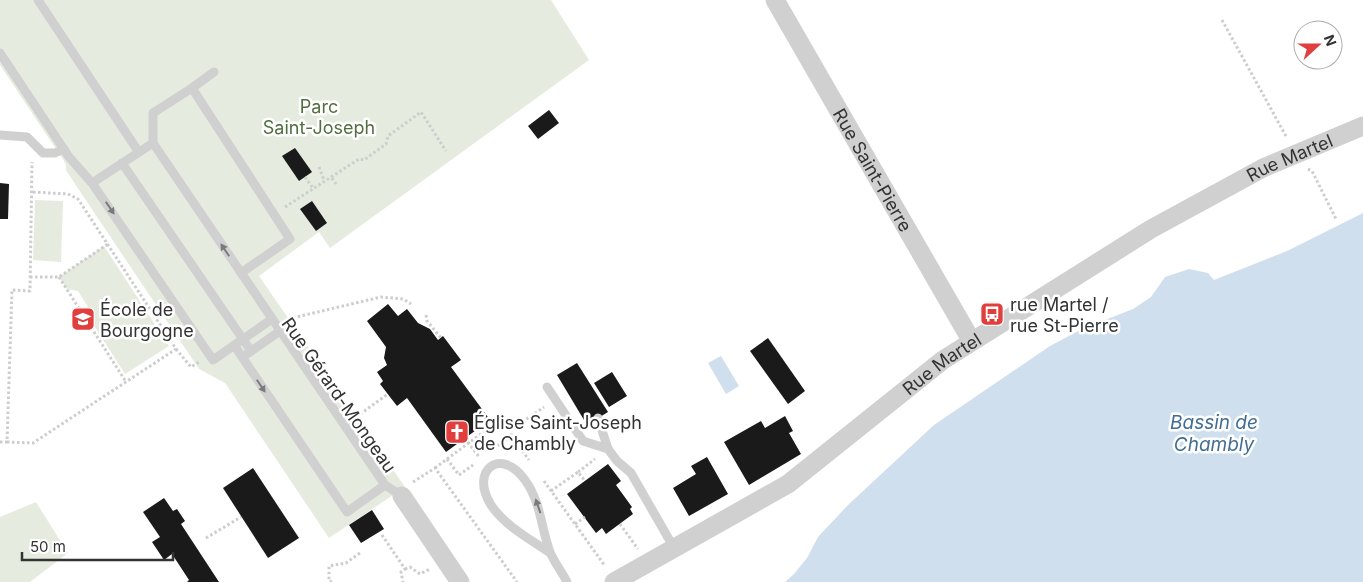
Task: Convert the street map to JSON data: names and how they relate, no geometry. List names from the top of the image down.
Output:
{
  "streets": {
    "street": ["Rue Martel", "Rue Saint-Pierre"],
    "path": ["Rue Gérard-Mongeau"]
  },
  "crossings": [
    ["Rue Martel", "Rue Saint-Pierre"]
  ],
  "water": ["Bassin de Chambly"],
  "parks": ["Parc Saint-Joseph"],
  "places": {
    "bus stop": ["rue Martel / rue St-Pierre"],
    "school or university": ["École de Bourgogne"],
    "church": ["Église Saint-Joseph de Chambly"]
  },
  "scale_bar": "50 m",
  "north": "right"
}
